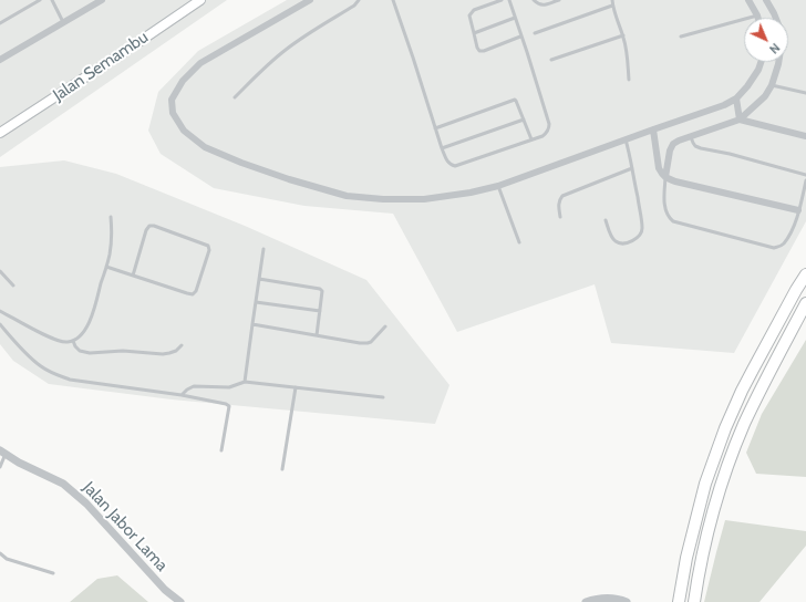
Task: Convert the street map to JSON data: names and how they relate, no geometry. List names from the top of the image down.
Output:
{
  "streets": {
    "main road": ["Jalan Semambu"],
    "street": ["Jalan Jabor Lama"]
  },
  "north": "bottom right"
}
